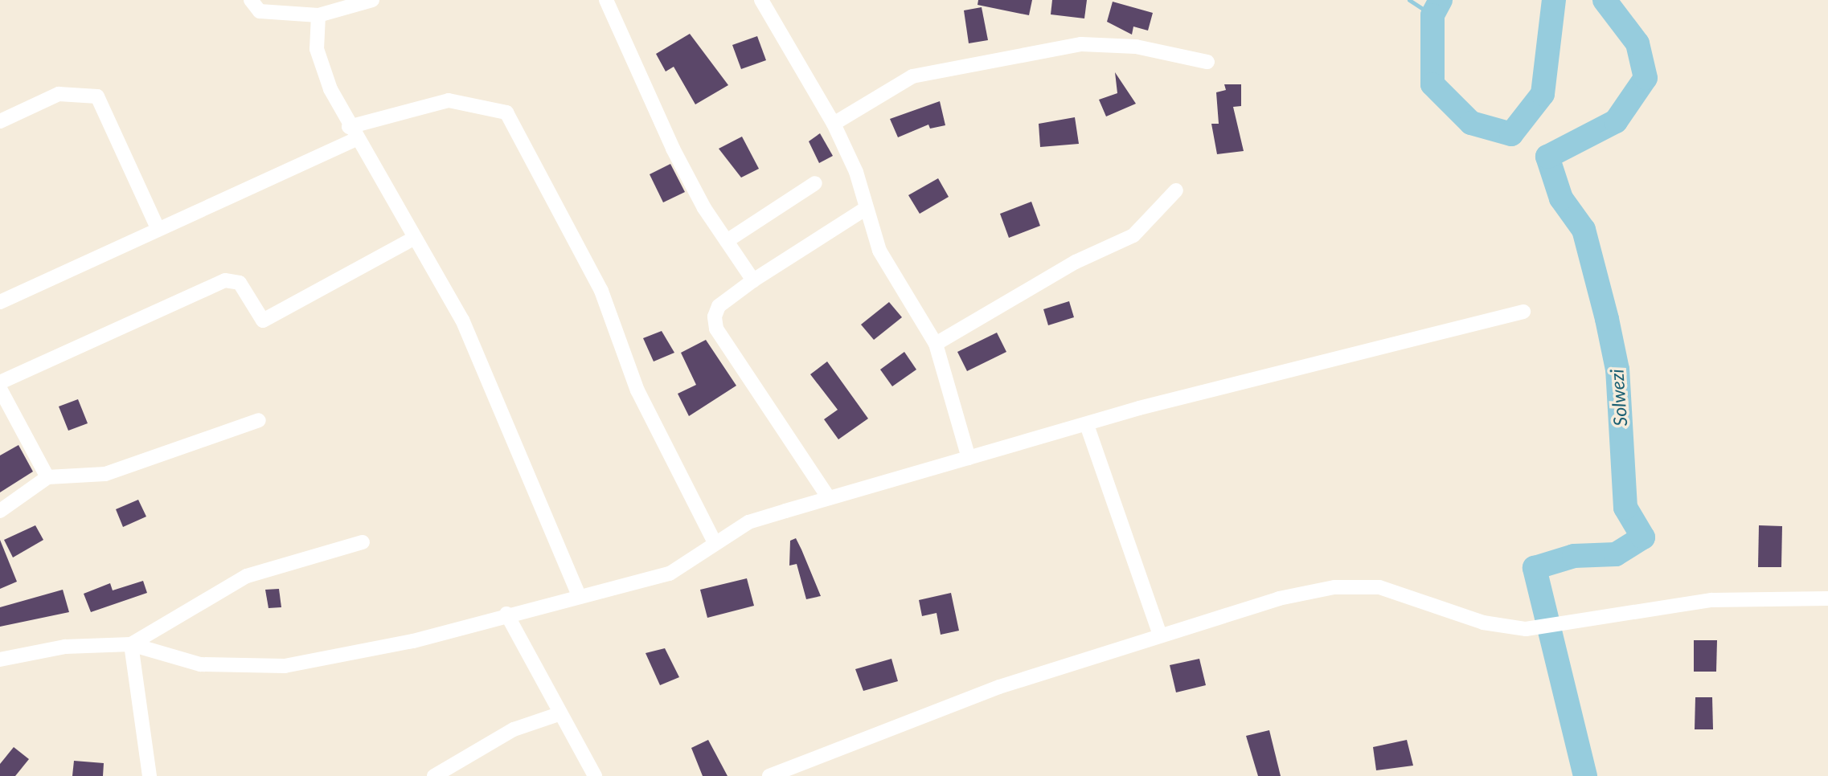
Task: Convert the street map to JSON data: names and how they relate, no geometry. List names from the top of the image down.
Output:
{
  "water": ["Solwezi"]
}
